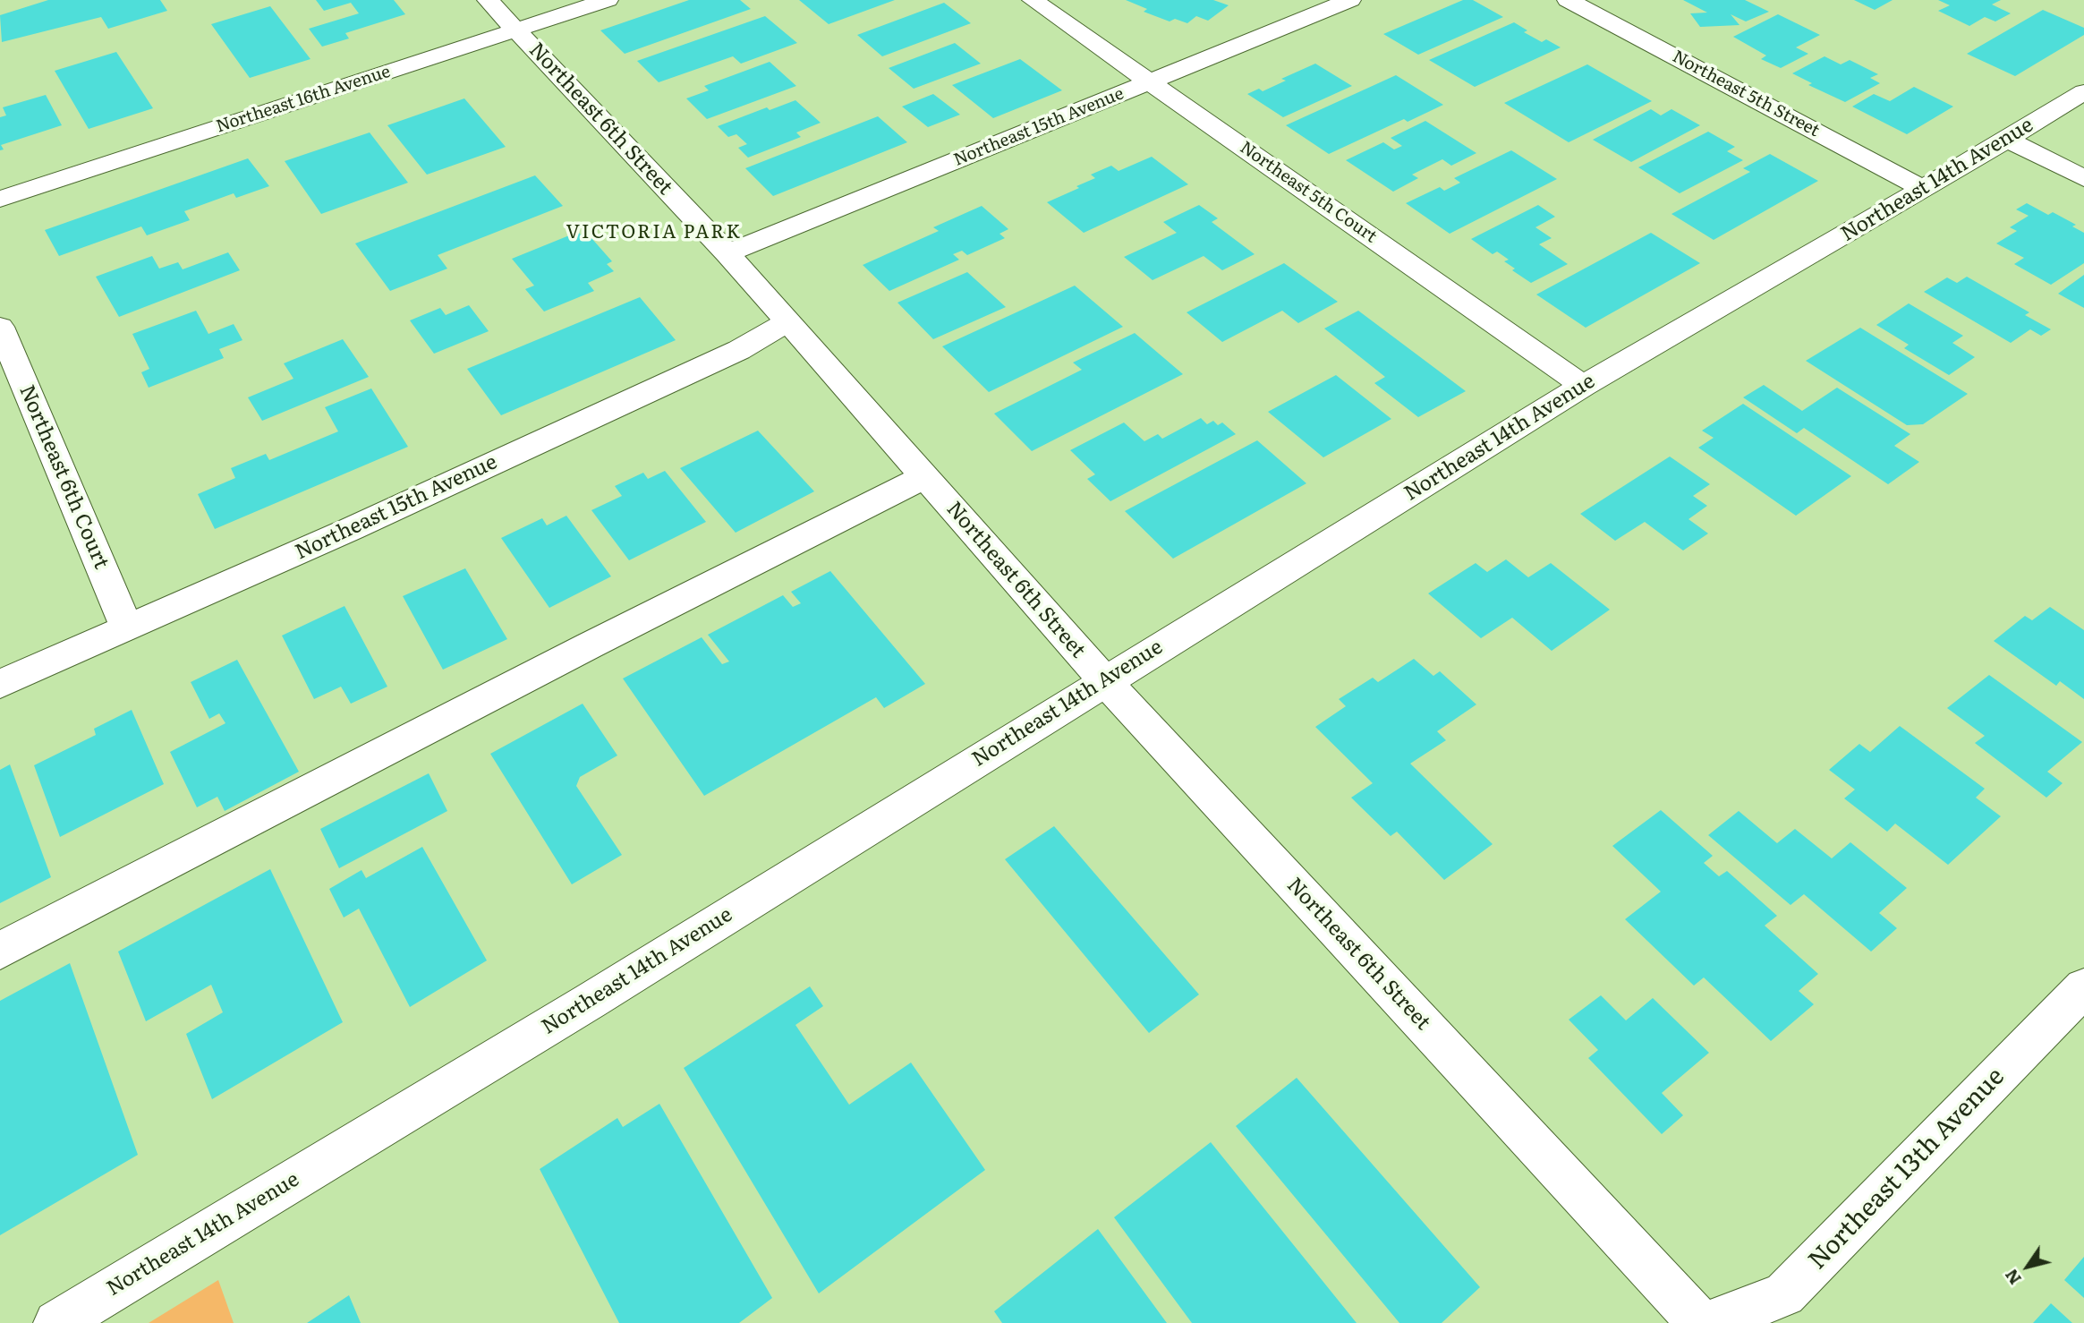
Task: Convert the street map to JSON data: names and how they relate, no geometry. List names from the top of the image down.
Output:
{
  "streets": {
    "street": [
      "Northeast 5th Street",
      "Northeast 16th Avenue",
      "Northeast 6th Street",
      "Northeast 15th Avenue",
      "Northeast 14th Avenue",
      "Northeast 5th Court",
      "Northeast 6th Court",
      "Northeast 13th Avenue"
    ]
  },
  "crossings": [
    ["Northeast 5th Street", "Northeast 14th Avenue"],
    ["Northeast 16th Avenue", "Northeast 6th Street"],
    ["Northeast 6th Street", "Northeast 15th Avenue"],
    ["Northeast 6th Street", "Northeast 14th Avenue"],
    ["Northeast 15th Avenue", "Northeast 5th Court"],
    ["Northeast 15th Avenue", "Northeast 6th Court"],
    ["Northeast 14th Avenue", "Northeast 5th Court"]
  ],
  "districts": ["VICTORIA PARK"],
  "north": "bottom left"
}
